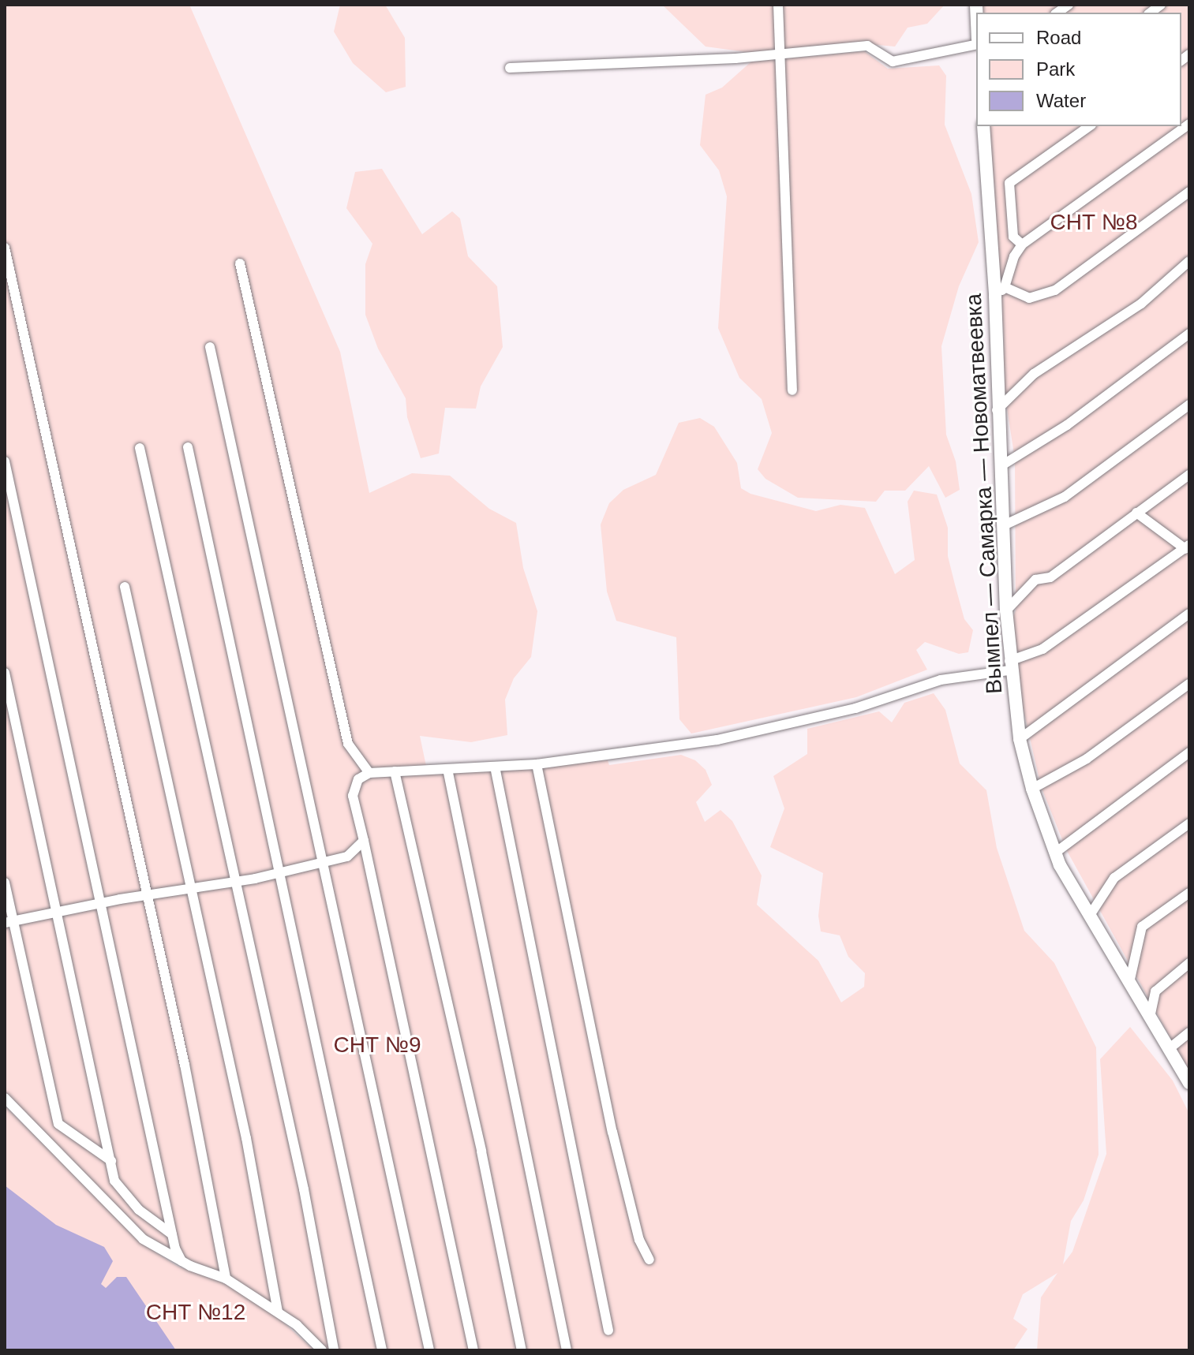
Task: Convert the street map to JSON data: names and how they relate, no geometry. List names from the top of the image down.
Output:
{
  "streets": {
    "main road": ["Вымпел — Самарка — Новоматвеевка"]
  },
  "parks": ["СНТ №8", "СНТ №9", "СНТ №12"],
  "legend": ["Road", "Park", "Water"]
}
